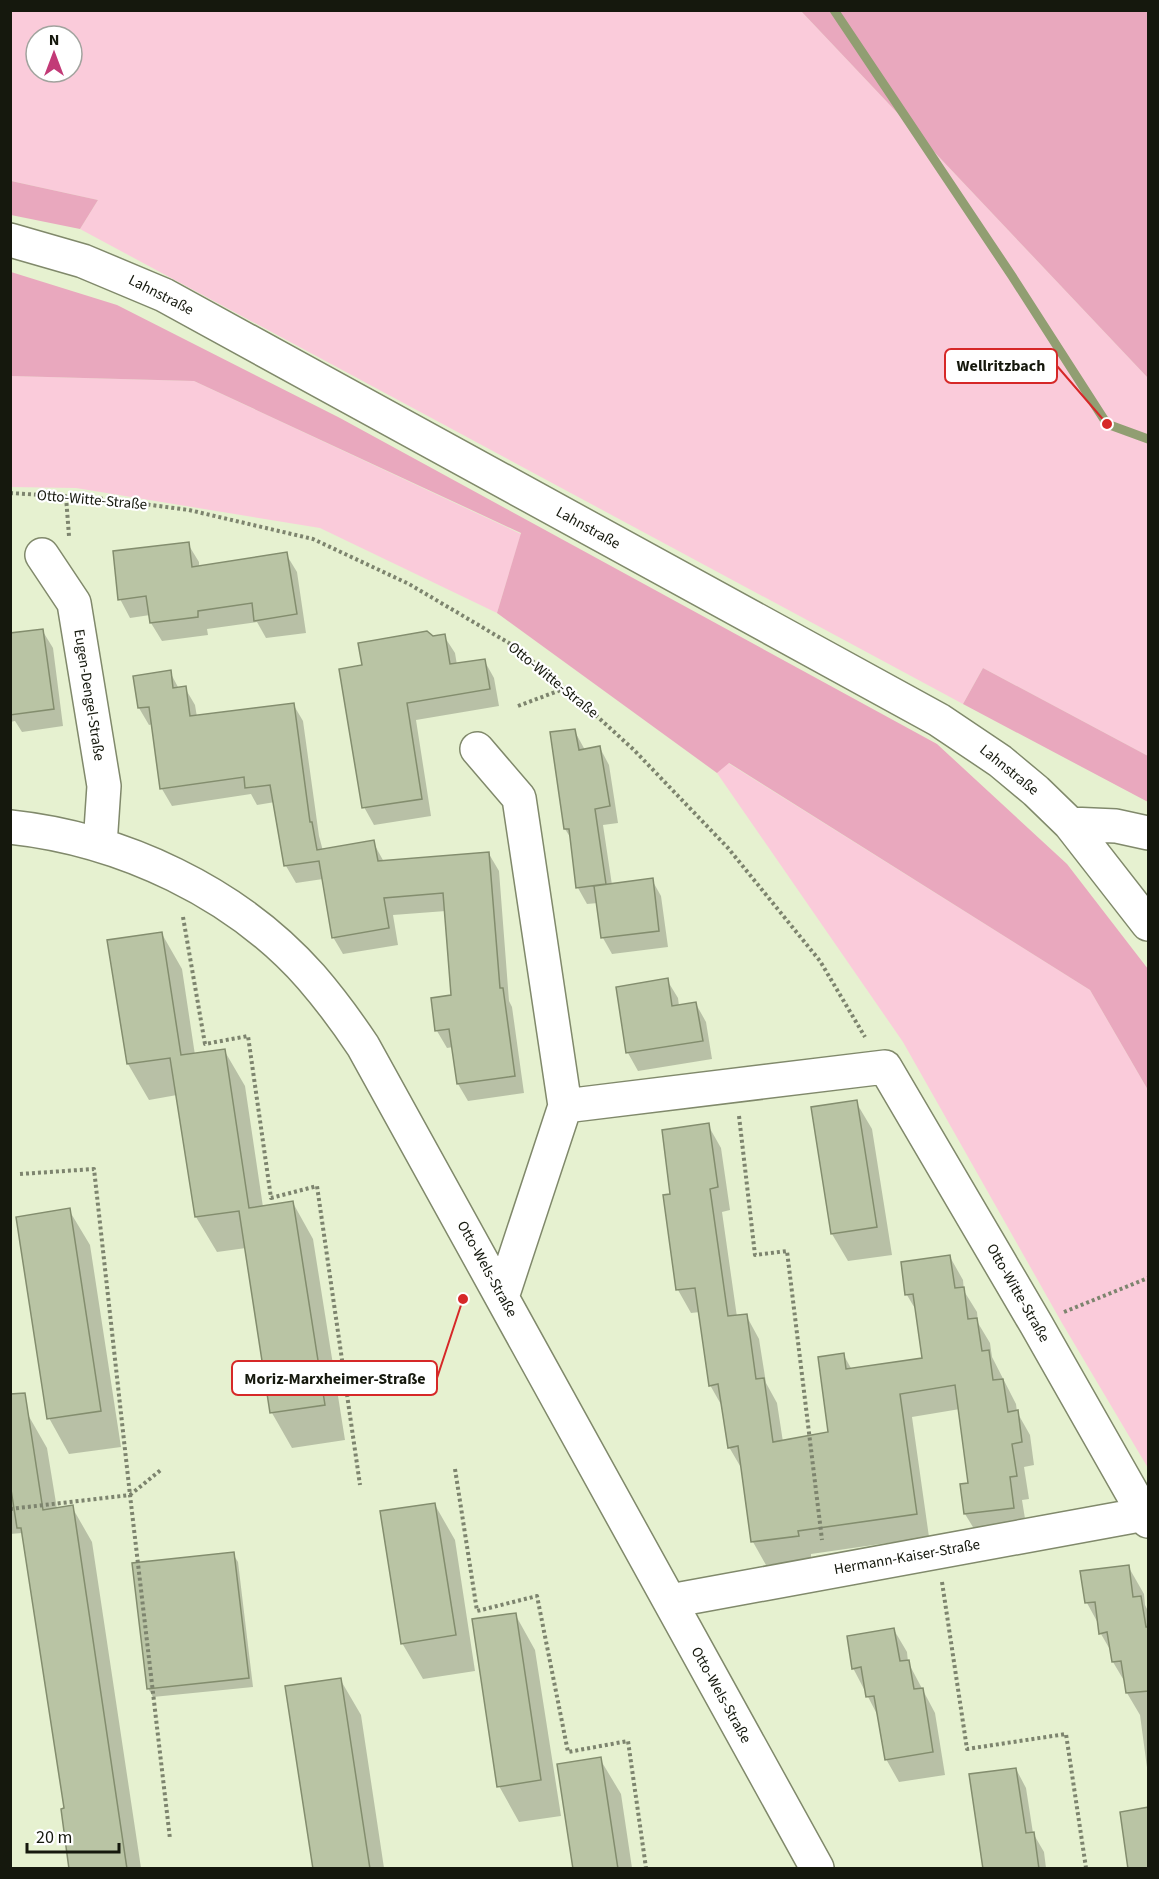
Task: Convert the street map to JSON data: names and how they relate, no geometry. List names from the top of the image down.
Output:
{
  "streets": {
    "street": [
      "Lahnstraße",
      "Otto-Witte-Straße",
      "Eugen-Dengel-Straße",
      "Otto-Wels-Straße",
      "Hermann-Kaiser-Straße"
    ]
  },
  "crossings": [
    ["Otto-Witte-Straße", "Hermann-Kaiser-Straße"],
    ["Eugen-Dengel-Straße", "Otto-Wels-Straße"],
    ["Otto-Wels-Straße", "Hermann-Kaiser-Straße"]
  ],
  "places": ["Wellritzbach", "Moriz-Marxheimer-Straße"],
  "scale_bar": "20 m",
  "north": "top"
}
